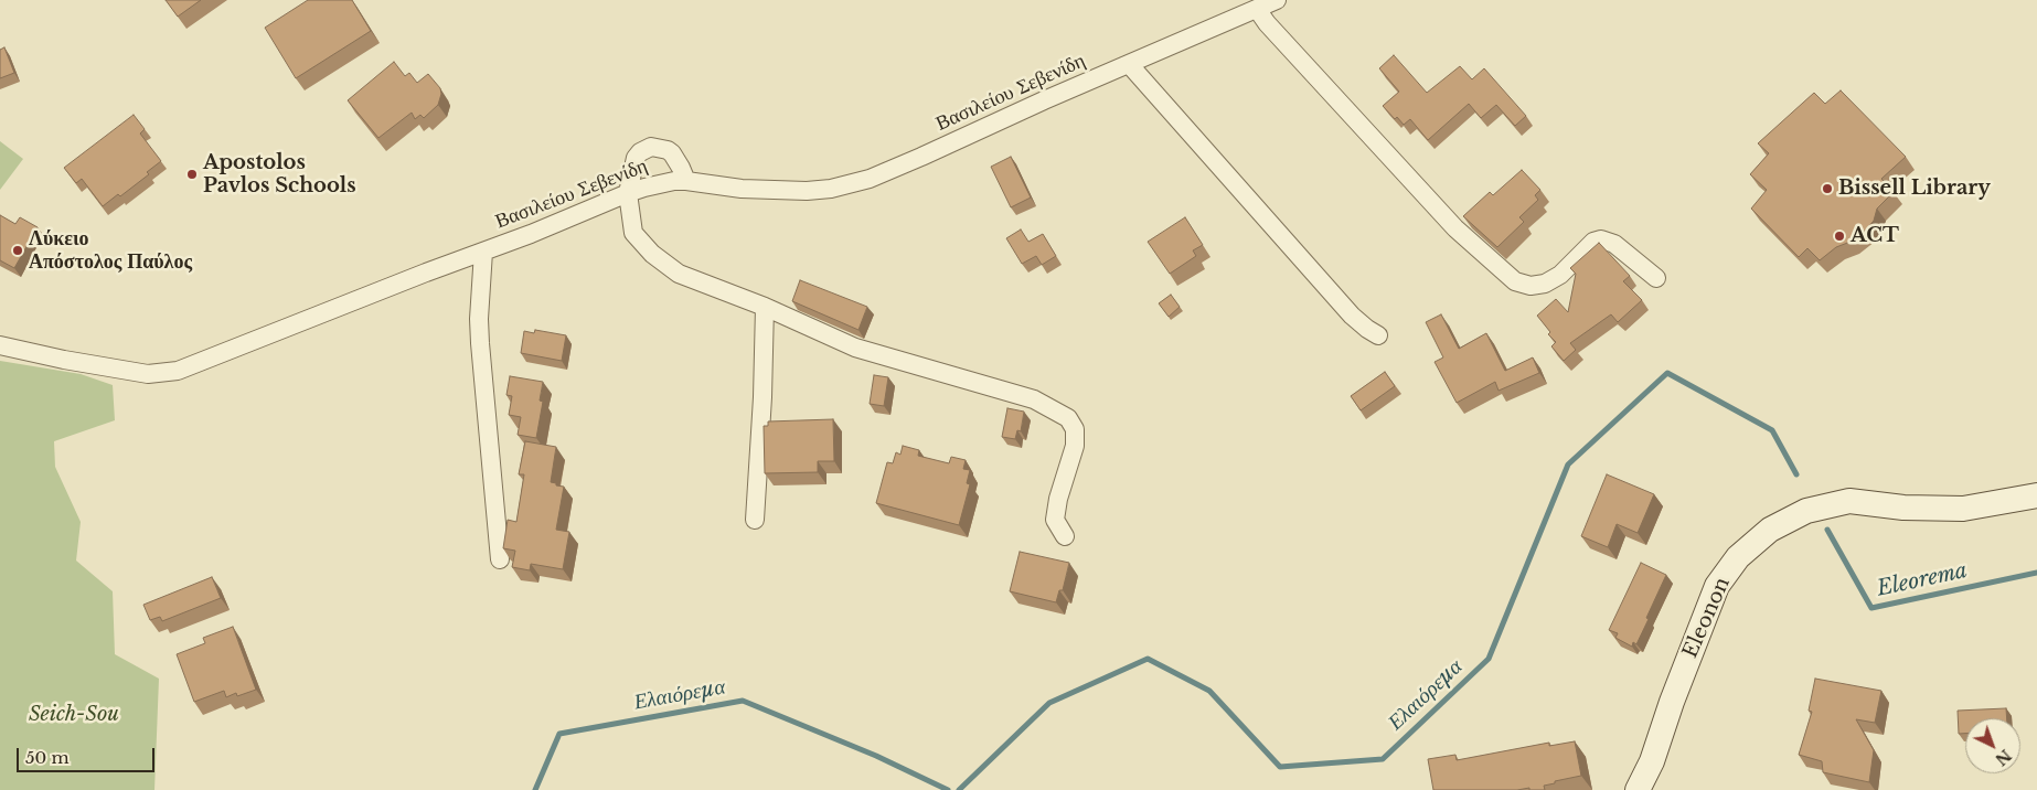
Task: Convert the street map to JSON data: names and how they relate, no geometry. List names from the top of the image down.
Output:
{
  "streets": {
    "street": ["Βασιλείου Σεβενίδη", "Eleonon"]
  },
  "water": ["Eleorema", "Ελαιόρεμα"],
  "parks": ["Seich-Sou"],
  "places": [
    "Apostolos Pavlos Schools",
    "Bissell Library",
    "ACT",
    "Λύκειο Απόστολος Παύλος"
  ],
  "scale_bar": "50 m",
  "north": "bottom right"
}
